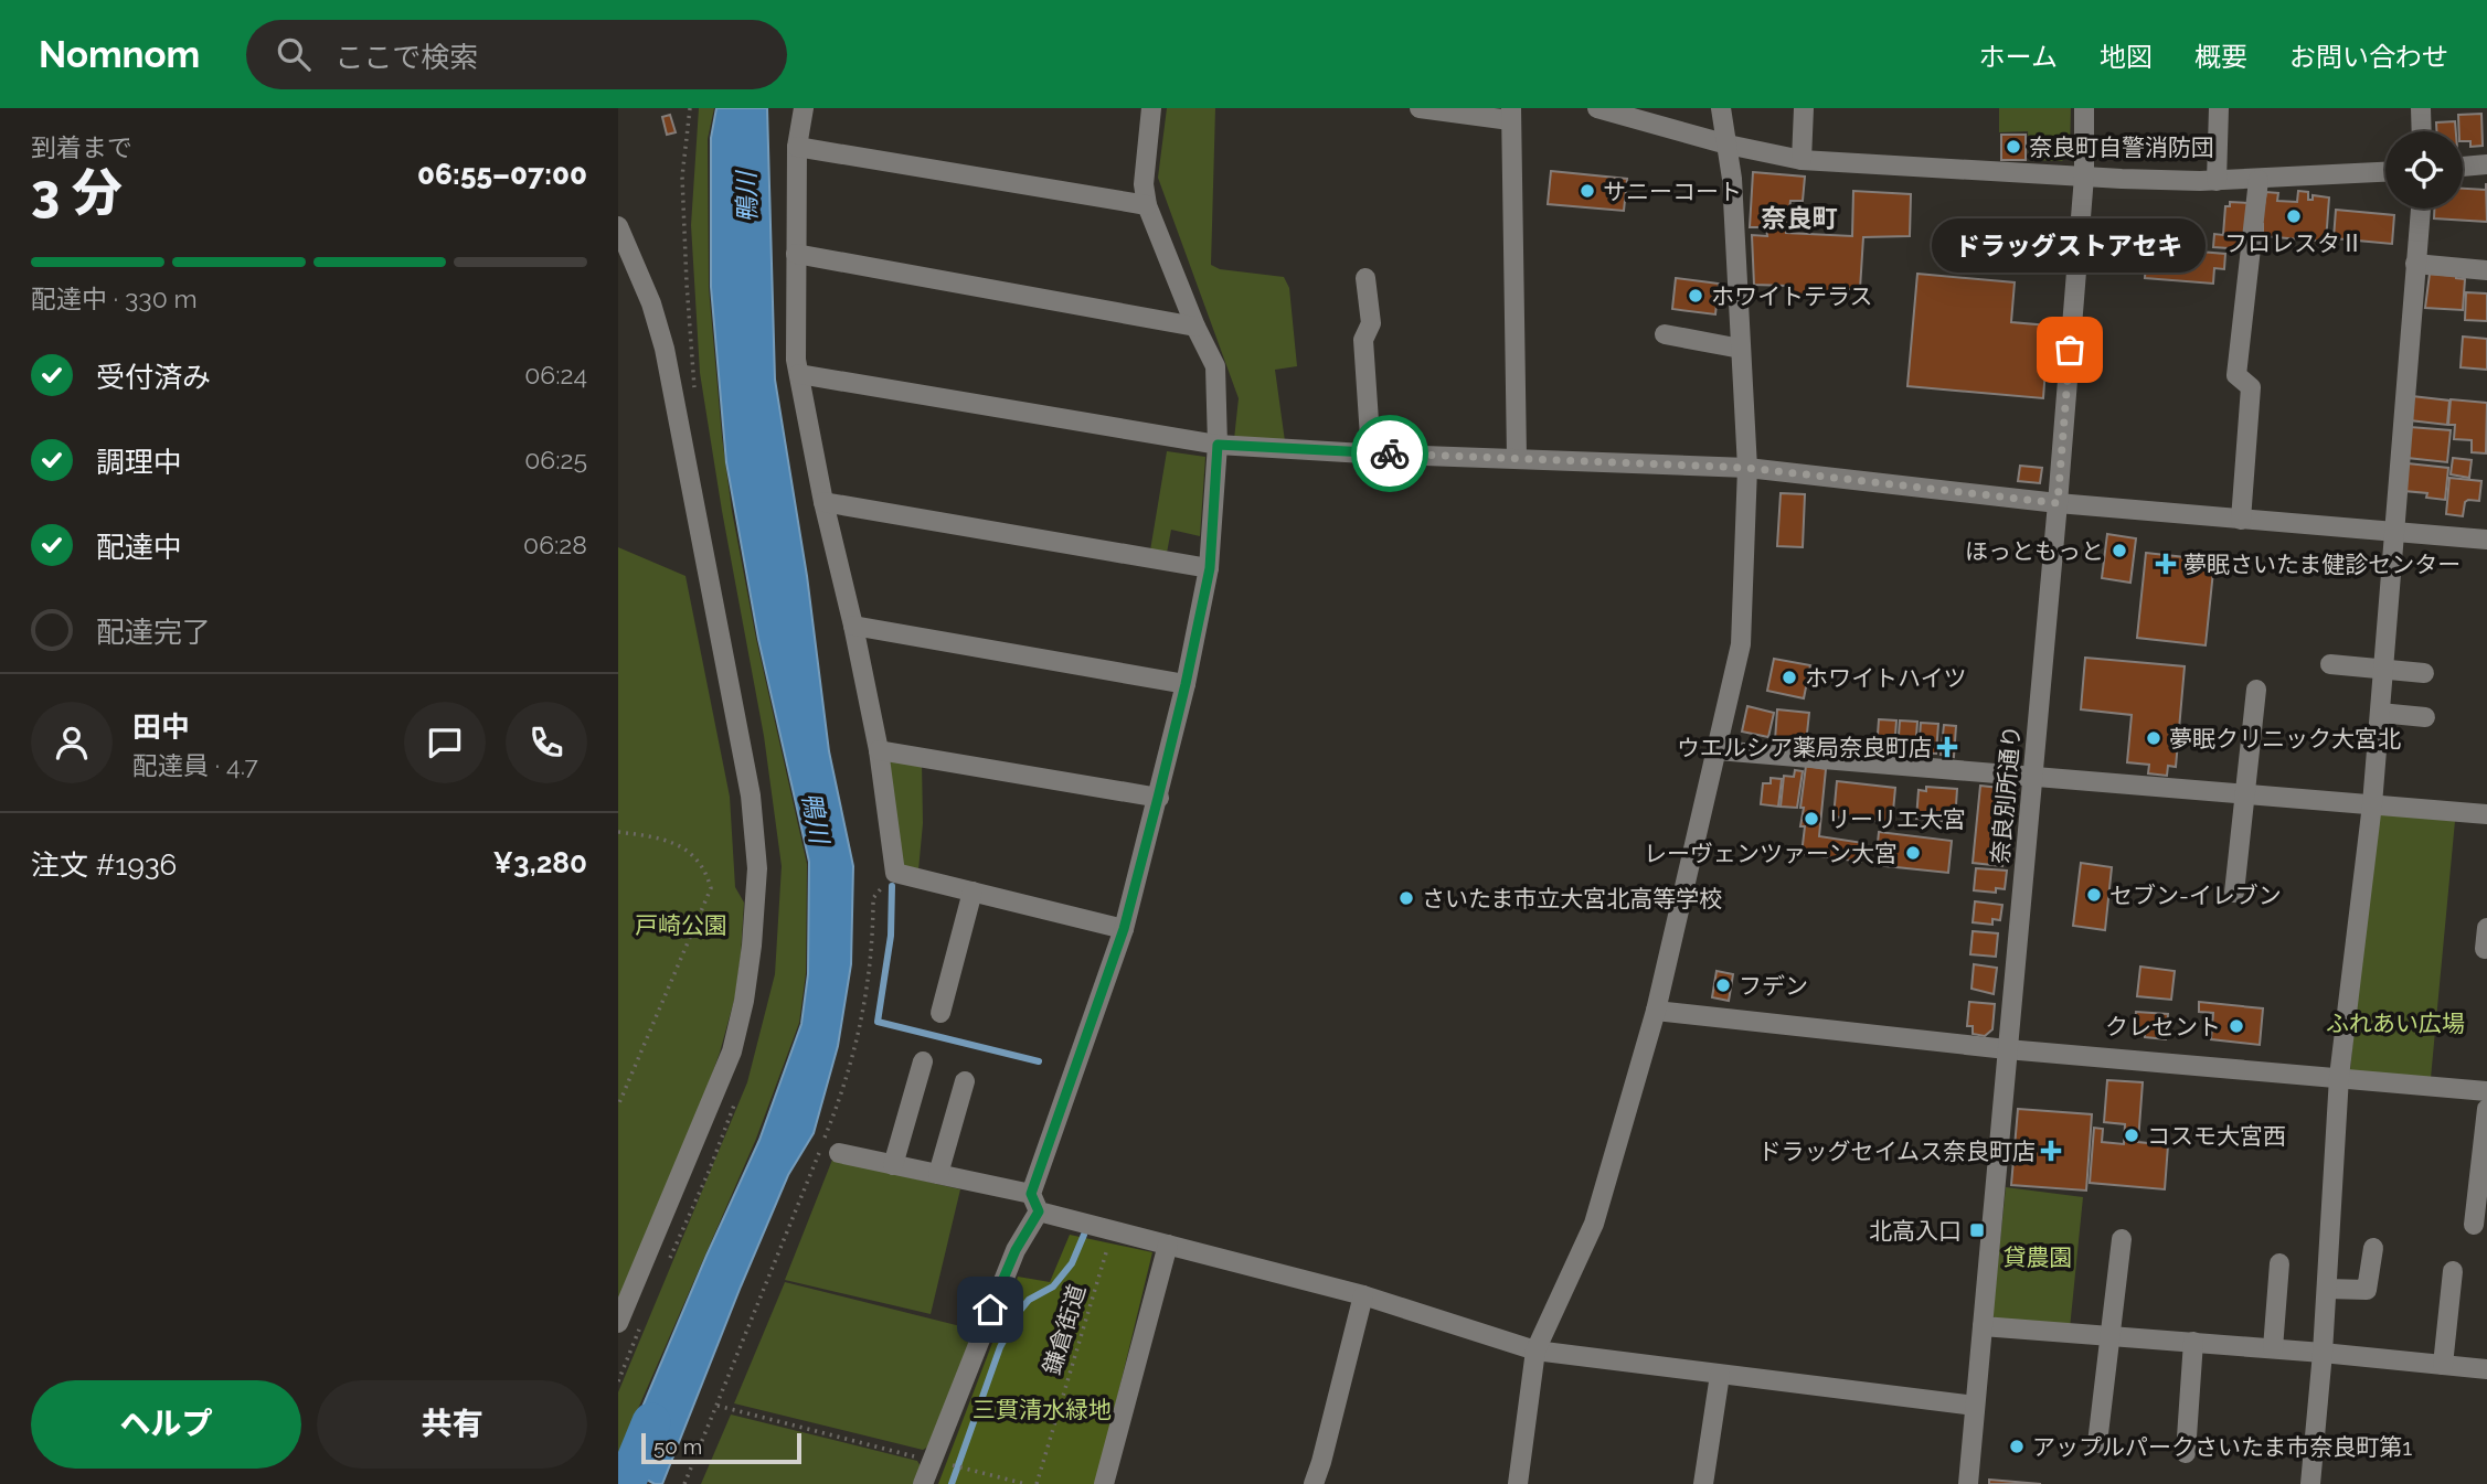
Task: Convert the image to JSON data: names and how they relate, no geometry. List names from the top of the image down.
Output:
{
  "streets": {
    "street": ["奈良別所通り"],
    "path": ["鎌倉街道"]
  },
  "districts": ["奈良町"],
  "water": ["鴨川"],
  "parks": [
    "戸崎公園",
    "ふれあい広場",
    "貸農園",
    "三貫清水緑地"
  ],
  "places": {
    "other": [
      "奈良町自警消防団",
      "サニーコート",
      "フロレスタⅡ",
      "ホワイトテラス",
      "ドラッグストアセキ",
      "ほっともっと",
      "ホワイトハイツ",
      "夢眠クリニック大宮北",
      "リーリエ大宮",
      "レーヴェンツァーン大宮",
      "セブン-イレブン",
      "さいたま市立大宮北高等学校",
      "フデン",
      "クレセント",
      "コスモ大宮西",
      "アップルパークさいたま市奈良町第1"
    ],
    "health": ["夢眠さいたま健診センター", "ウエルシア薬局奈良町店", "ドラッグセイムス奈良町店"],
    "transit": ["北高入口"]
  },
  "scale_bar": "50 m",
  "page": {
    "header": "Nomnom",
    "search": "ここで検索",
    "nav": [
      "ホーム",
      "地図",
      "概要",
      "お問い合わせ"
    ],
    "heading": ["3 分", "到着まで", "06:55–07:00"],
    "panel": [
      "田中",
      "配達員 · 4.7",
      "注文 #1936",
      "¥3,280"
    ],
    "bubble": "ドラッグストアセキ",
    "bar": "配達中 · 330 m",
    "list": [
      ["受付済み", "06:24"],
      ["調理中", "06:25"],
      ["配達中", "06:28"],
      "配達完了"
    ],
    "buttons": ["ヘルプ", "共有"],
    "scale": "50 m"
  }
}
